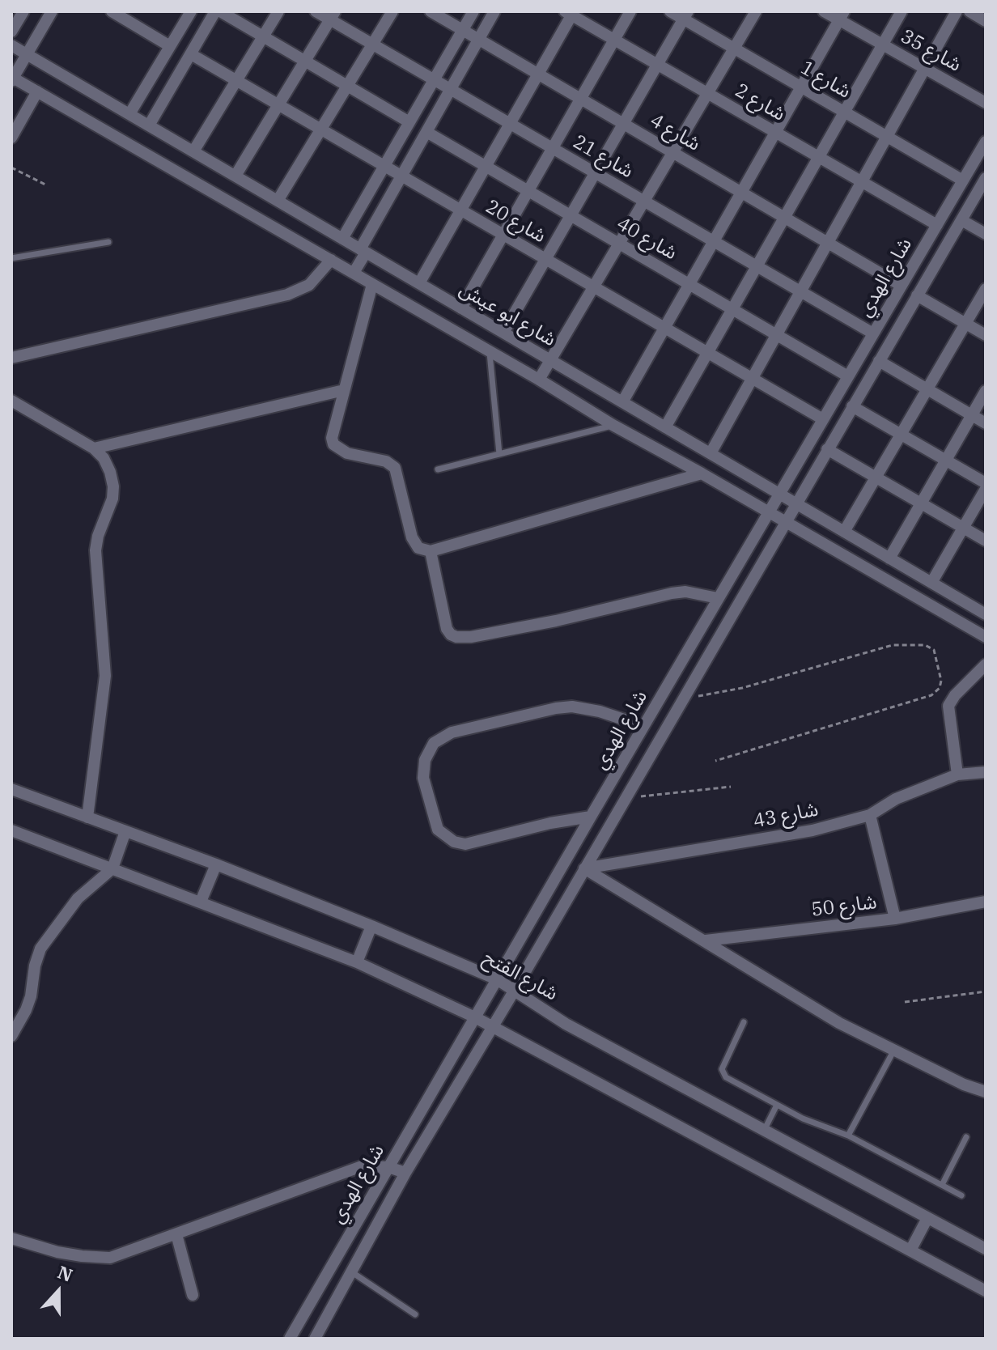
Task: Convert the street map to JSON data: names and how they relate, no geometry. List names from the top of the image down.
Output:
{
  "streets": {
    "street": [
      "شارع 35",
      "شارع 1",
      "شارع 2",
      "شارع 4",
      "شارع 21",
      "شارع 20",
      "شارع 40",
      "شارع الهدي",
      "شارع ابو عيش",
      "شارع 43",
      "شارع 50",
      "شارع الفتح"
    ]
  },
  "crossings": [
    ["شارع 1", "شارع الهدي"],
    ["شارع 2", "شارع الهدي"],
    ["شارع 4", "شارع الهدي"],
    ["شارع 21", "شارع الهدي"],
    ["شارع 20", "شارع الهدي"],
    ["شارع 40", "شارع الهدي"],
    ["شارع الهدي", "شارع ابو عيش"],
    ["شارع الهدي", "شارع 43"],
    ["شارع الهدي", "شارع الفتح"]
  ],
  "north": "top"
}
